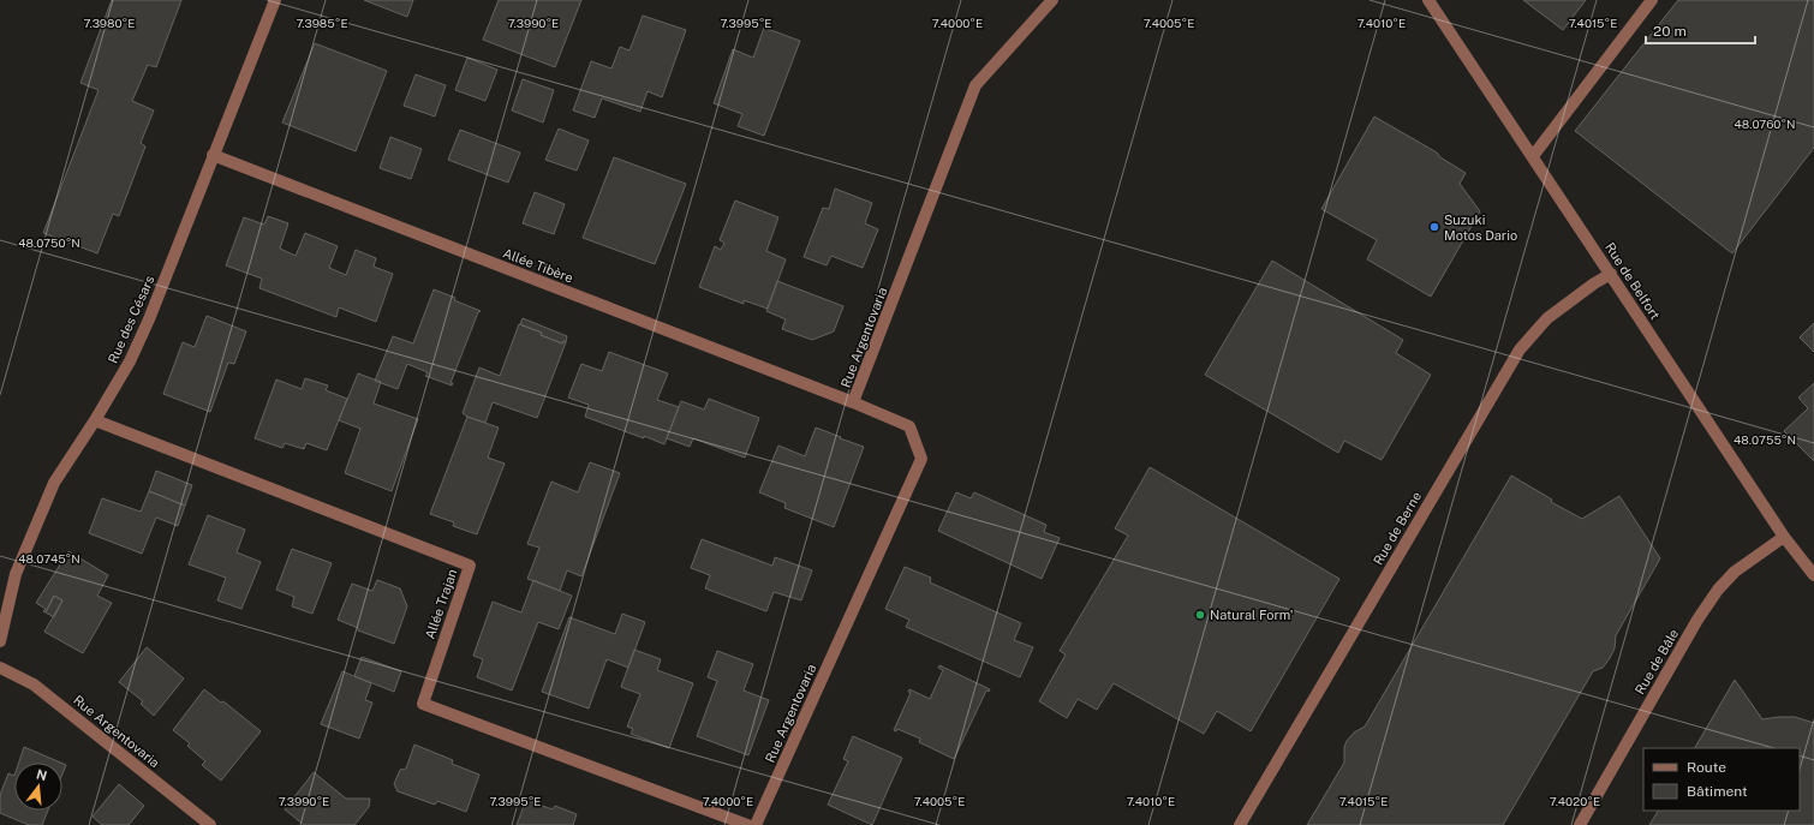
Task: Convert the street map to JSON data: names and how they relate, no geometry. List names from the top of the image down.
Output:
{
  "streets": {
    "street": [
      "Allée Tibère",
      "Rue de Belfort",
      "Rue des Césars",
      "Rue Argentovaria",
      "Rue de Berne",
      "Allée Trajan",
      "Rue de Bâle"
    ]
  },
  "crossings": [
    ["Allée Tibère", "Rue des Césars"],
    ["Allée Tibère", "Rue Argentovaria"],
    ["Rue de Belfort", "Rue de Berne"],
    ["Rue de Belfort", "Rue de Bâle"],
    ["Rue des Césars", "Allée Trajan"]
  ],
  "places": ["Suzuki Motos Dario", "Natural Form'"],
  "legend": ["Route", "Bâtiment"],
  "scale_bar": "20 m",
  "north": "top",
  "coordinates": [
    "7.3980°E",
    "7.3985°E",
    "7.3990°E",
    "7.3995°E",
    "7.4000°E",
    "7.4005°E",
    "7.4010°E",
    "7.4015°E",
    "48.0760°N",
    "48.0750°N",
    "48.0755°N",
    "48.0745°N",
    "7.4020°E"
  ]
}
